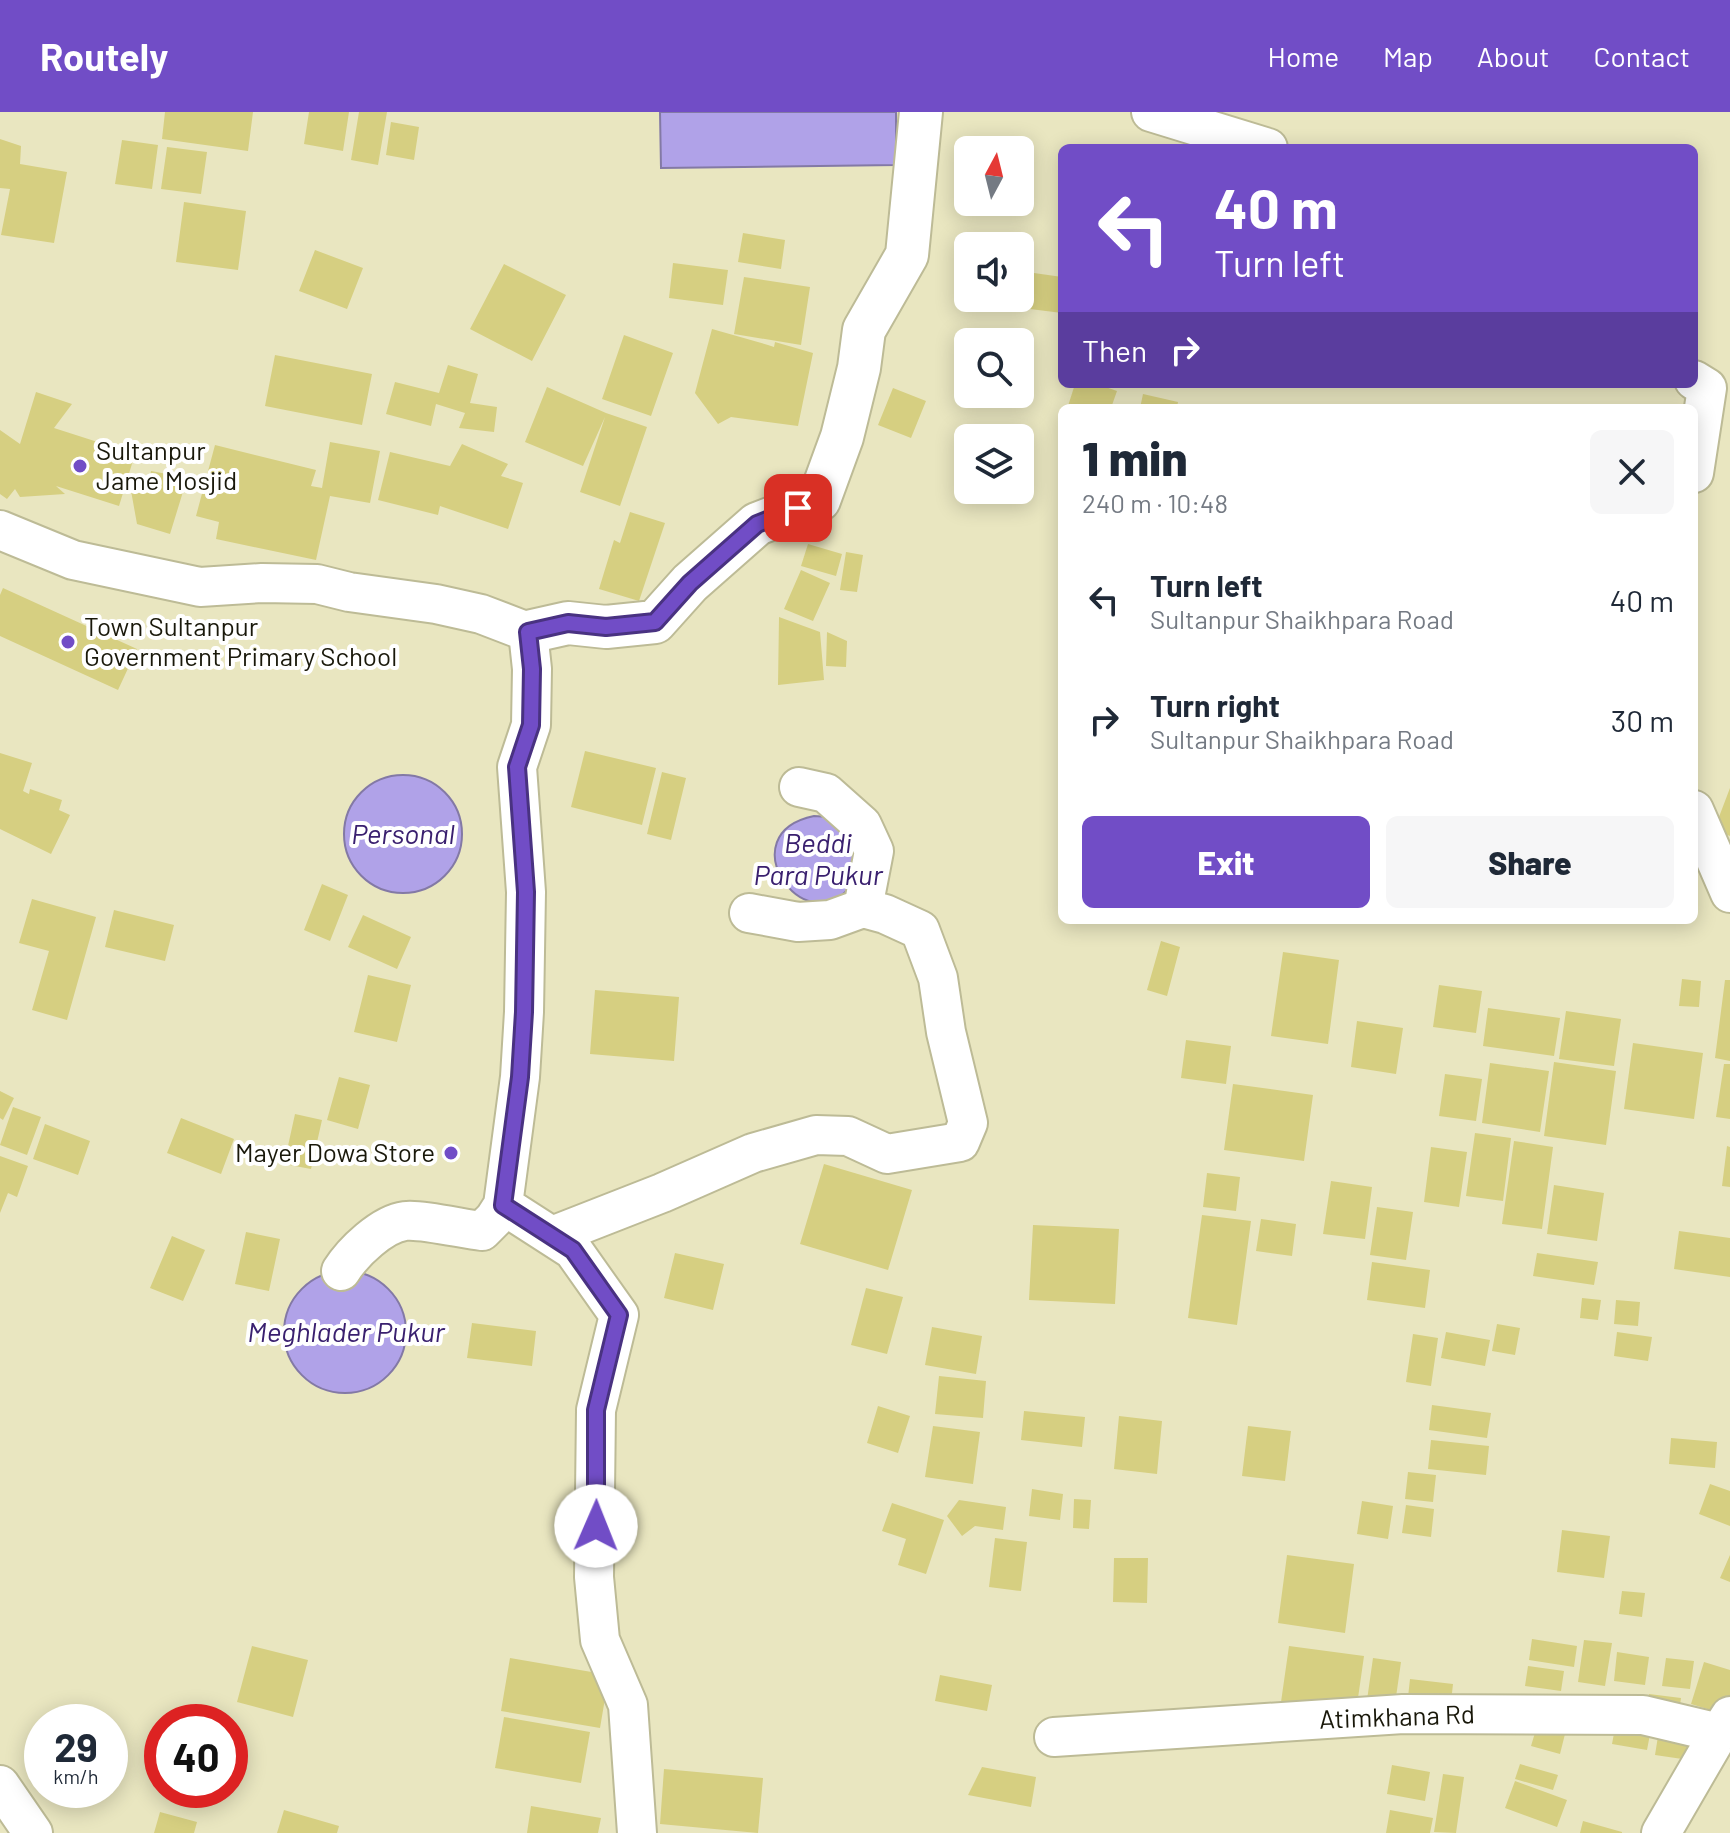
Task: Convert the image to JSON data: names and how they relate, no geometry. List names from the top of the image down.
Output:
{
  "streets": {
    "street": ["Atimkhana Rd"]
  },
  "water": ["Personal", "Beddi Para Pukur", "Meghlader Pukur"],
  "places": ["Sultanpur Jame Mosjid", "Town Sultanpur Government Primary School", "Mayer Dowa Store"],
  "north": "top",
  "page": {
    "header": "Routely",
    "nav": [
      "Home",
      "Map",
      "About",
      "Contact"
    ],
    "turn": ["40 m", "Turn left"],
    "then": "Then",
    "heading": ["1 min", "240 m · 10:48"],
    "list": [
      {
        "name": "Turn left",
        "note": "Sultanpur Shaikhpara Road",
        "value": "40 m"
      },
      {
        "name": "Turn right",
        "note": "Sultanpur Shaikhpara Road",
        "value": "30 m"
      }
    ],
    "buttons": ["Exit", "Share"],
    "speed": "29 km/h",
    "limit": "40"
  }
}
